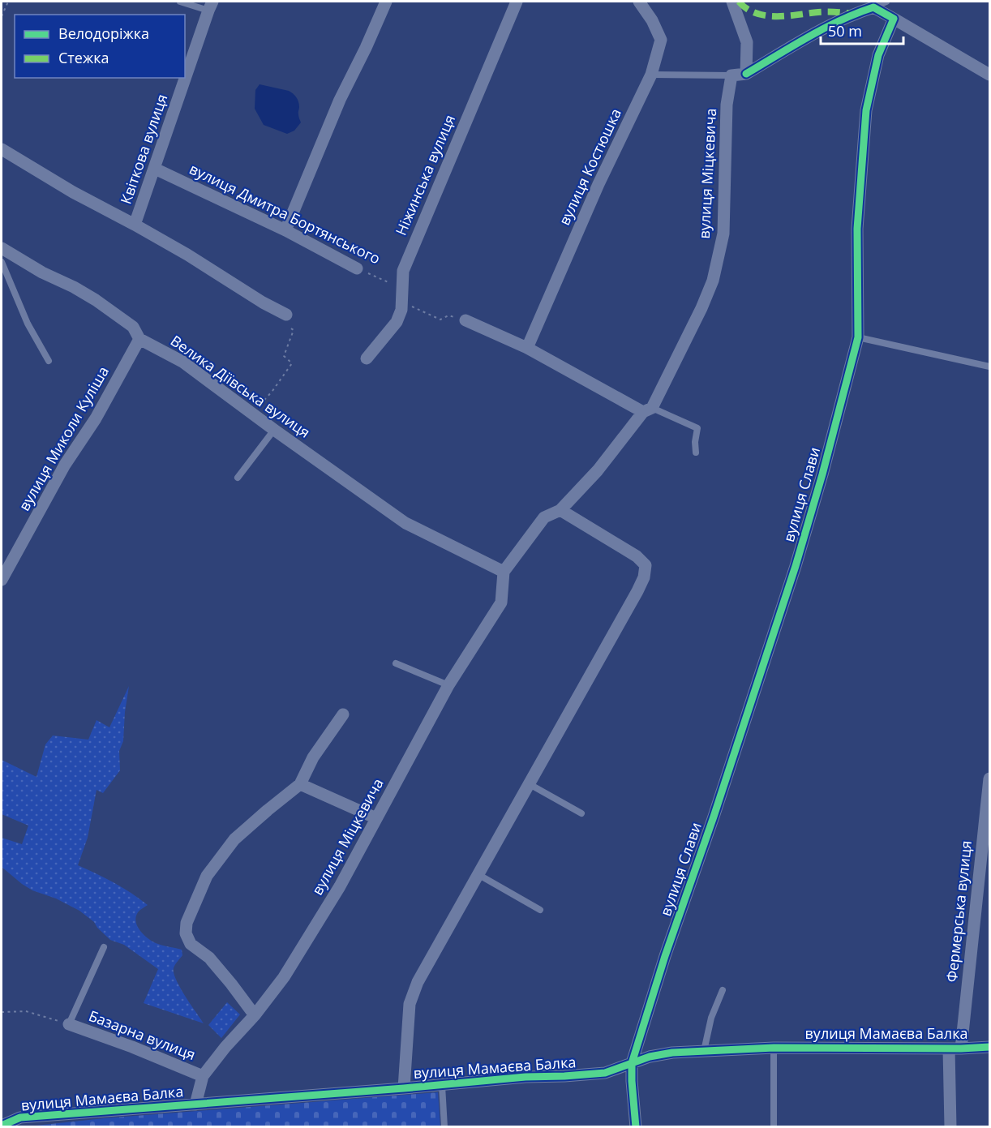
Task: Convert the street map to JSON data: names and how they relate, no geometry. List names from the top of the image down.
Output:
{
  "streets": {
    "street": [
      "Квіткова вулиця",
      "вулиця Костюшка",
      "вулиця Міцкевича",
      "Ніжинська вулиця",
      "вулиця Дмитра Бортянського",
      "Велика Діївська вулиця",
      "вулиця Миколи Куліша",
      "вулиця Слави",
      "Фермерська вулиця",
      "вулиця Мамаєва Балка",
      "Базарна вулиця"
    ]
  },
  "crossings": [
    ["Квіткова вулиця", "вулиця Дмитра Бортянського"],
    ["вулиця Міцкевича", "Велика Діївська вулиця"],
    ["вулиця Міцкевича", "вулиця Мамаєва Балка"],
    ["вулиця Міцкевича", "Базарна вулиця"],
    ["Ніжинська вулиця", "вулиця Дмитра Бортянського"],
    ["Велика Діївська вулиця", "вулиця Миколи Куліша"],
    ["вулиця Слави", "вулиця Мамаєва Балка"],
    ["Фермерська вулиця", "вулиця Мамаєва Балка"]
  ],
  "legend": ["Велодоріжка", "Стежка"],
  "scale_bar": "50 m"
}
